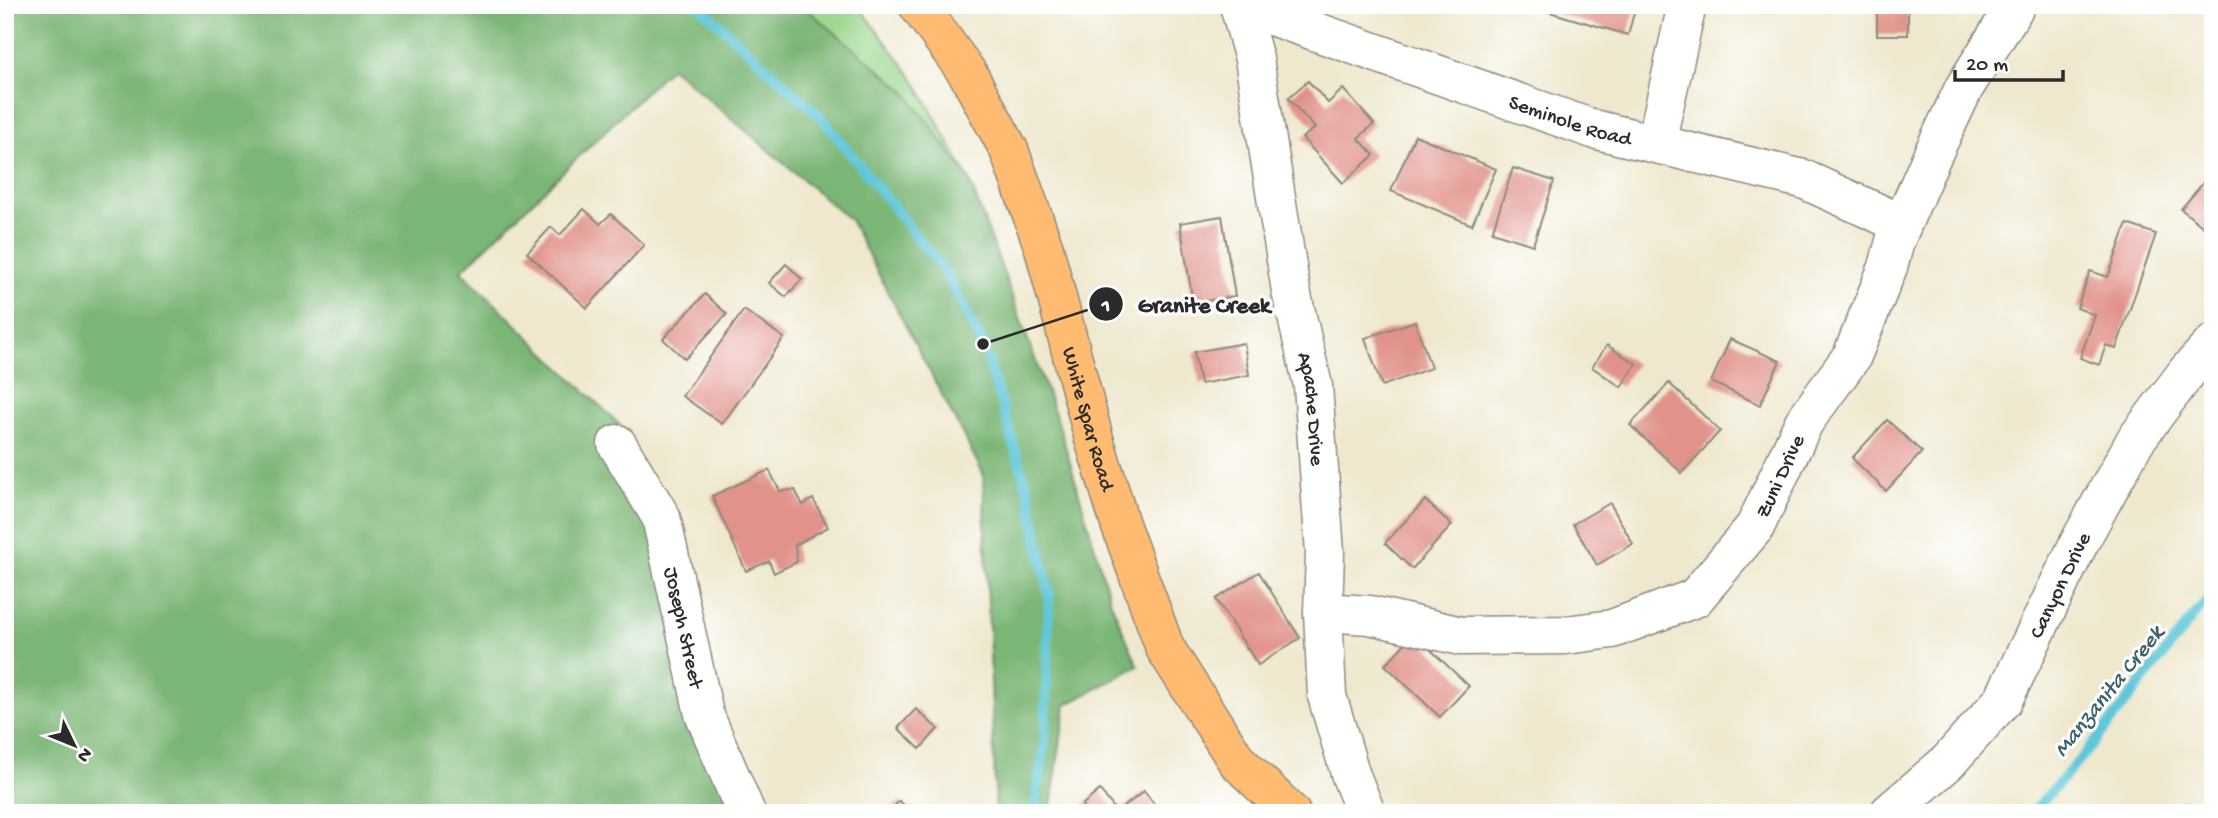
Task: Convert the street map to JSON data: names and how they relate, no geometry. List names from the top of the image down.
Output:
{
  "streets": {
    "main road": ["White Spar Road"],
    "street": [
      "Seminole Road",
      "Apache Drive",
      "Zuni Drive",
      "Canyon Drive",
      "Joseph Street"
    ]
  },
  "crossings": [
    ["Seminole Road", "Apache Drive"],
    ["Seminole Road", "Zuni Drive"],
    ["Apache Drive", "Zuni Drive"]
  ],
  "water": ["Manzanita Creek"],
  "places": ["Granite Creek"],
  "scale_bar": "20 m",
  "north": "bottom right"
}
